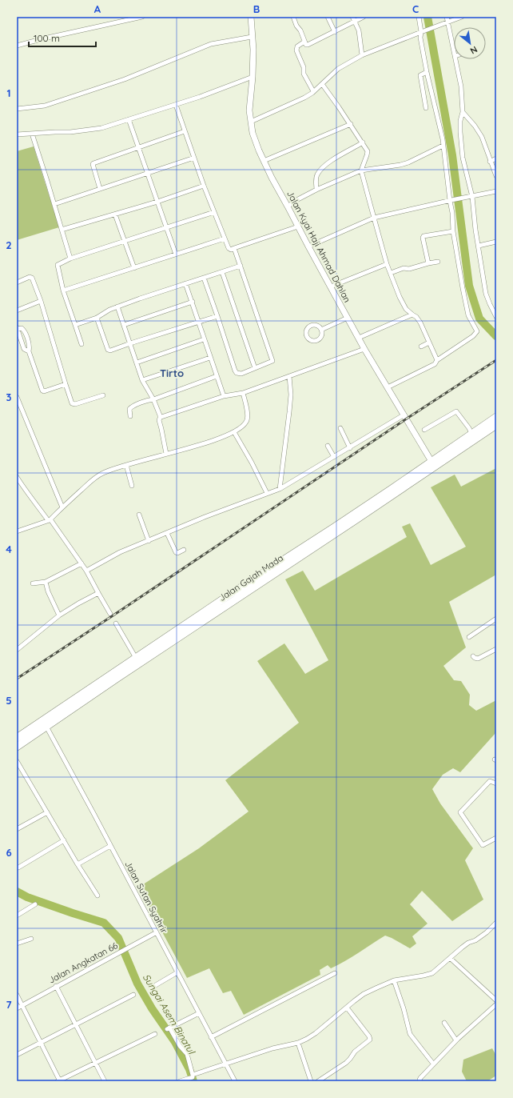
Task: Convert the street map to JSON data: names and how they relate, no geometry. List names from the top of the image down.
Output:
{
  "streets": {
    "highway": ["Jalan Gajah Mada"],
    "street": ["Jalan Kyai Haji Ahmad Dahlan", "Jalan Sutan Syahrir", "Jalan Angkatan 66"]
  },
  "crossings": [
    ["Jalan Kyai Haji Ahmad Dahlan", "Jalan Gajah Mada"],
    ["Jalan Gajah Mada", "Jalan Sutan Syahrir"],
    ["Jalan Sutan Syahrir", "Jalan Angkatan 66"]
  ],
  "districts": ["Tirto"],
  "water": ["Sungai Asem Binatul"],
  "scale_bar": "100 m",
  "north": "bottom right",
  "grid": {
    "columns": ["A", "B", "C"],
    "rows": [
      "1",
      "2",
      "3",
      "4",
      "5",
      "6",
      "7"
    ]
  }
}
